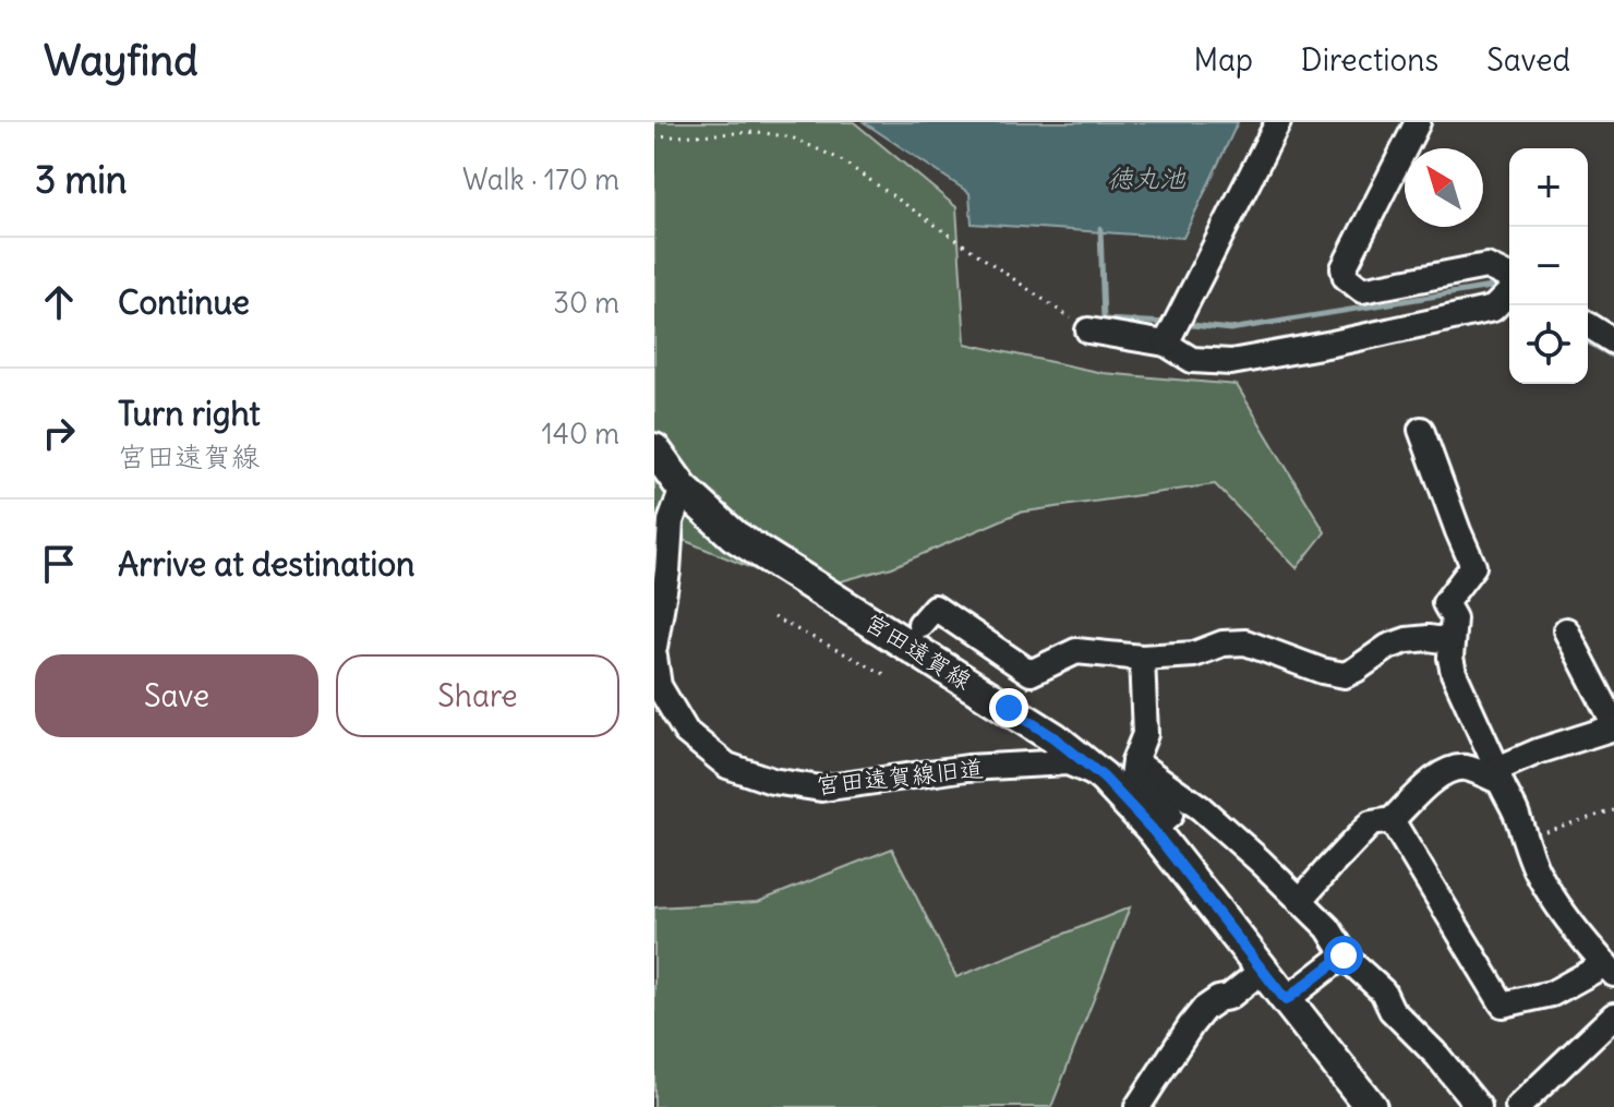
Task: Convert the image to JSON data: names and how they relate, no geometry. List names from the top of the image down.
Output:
{
  "streets": {
    "main road": ["宮田遠賀線"],
    "street": ["宮田遠賀線旧道"]
  },
  "crossings": [
    ["宮田遠賀線", "宮田遠賀線旧道"]
  ],
  "water": ["徳丸池"],
  "north": "top left",
  "page": {
    "header": "Wayfind",
    "nav": ["Map", "Directions", "Saved"],
    "heading": ["3 min", "Walk · 170 m"],
    "map_buttons": ["+", "−"],
    "list": [
      ["Continue", "30 m"],
      ["Turn right", "宮田遠賀線", "140 m"],
      "Arrive at destination"
    ],
    "buttons": ["Save", "Share"]
  }
}
